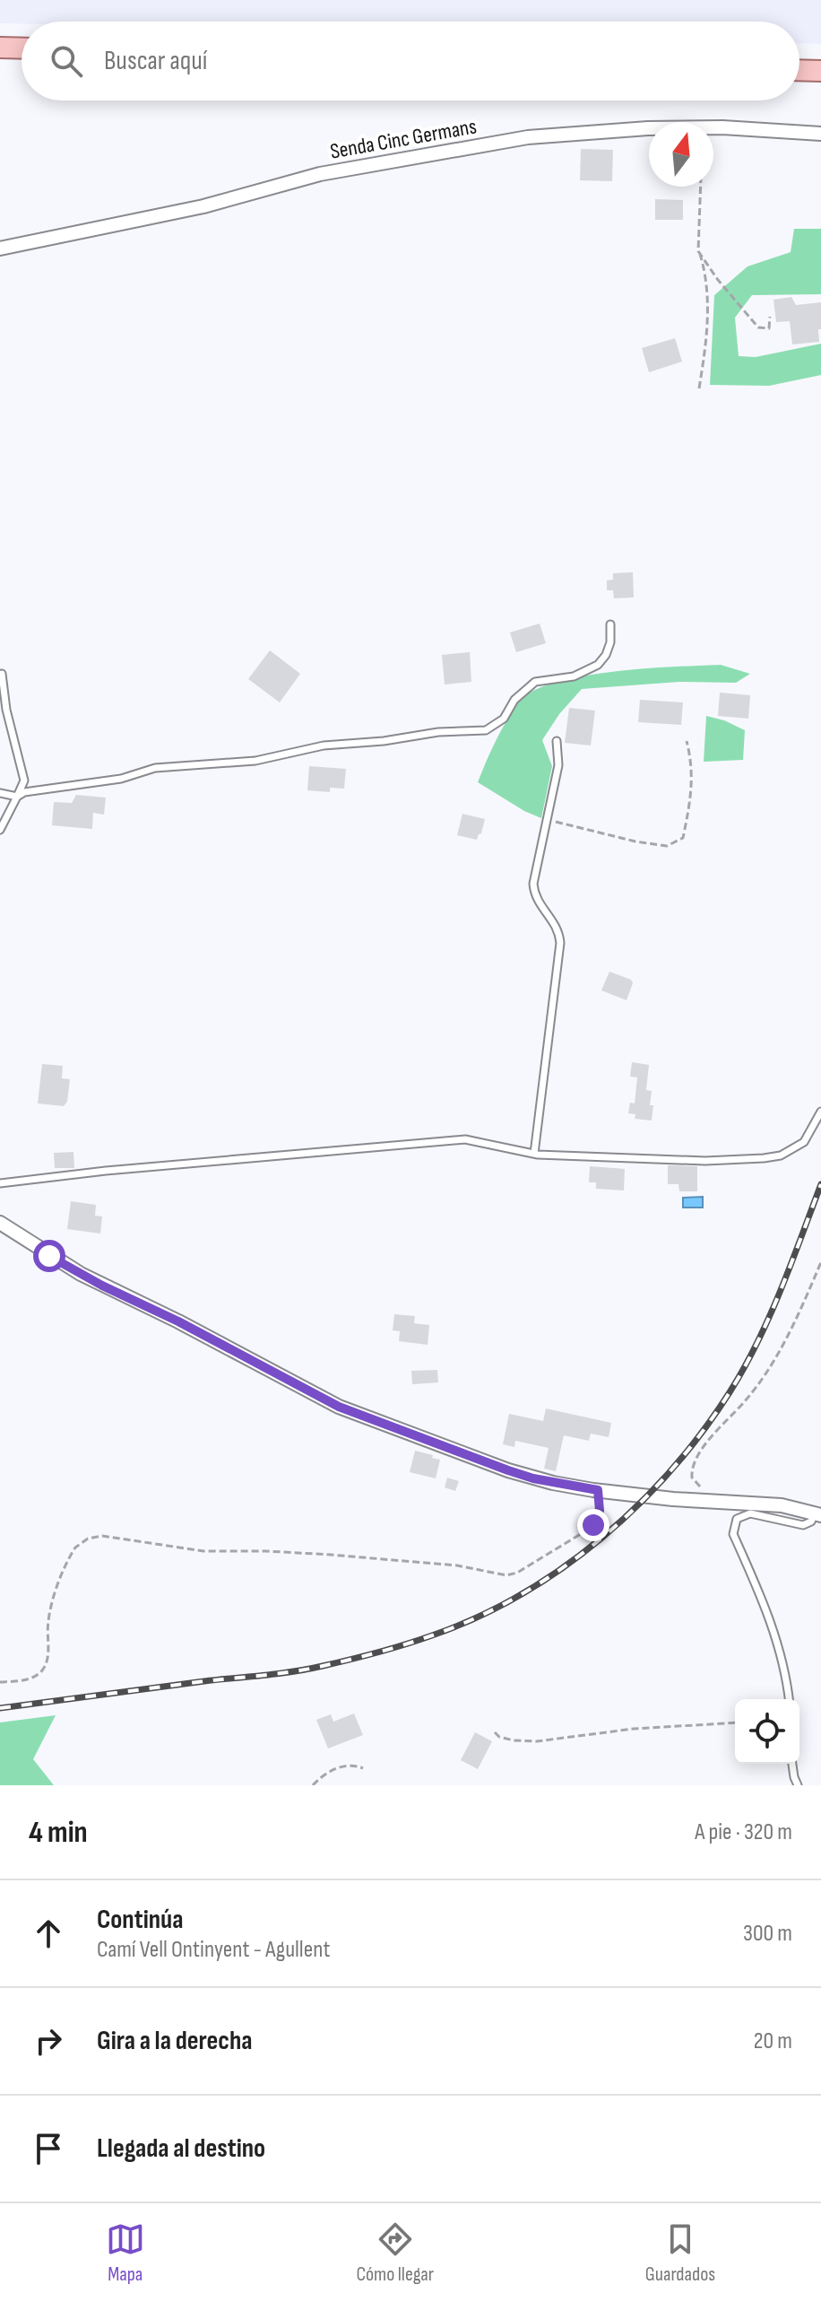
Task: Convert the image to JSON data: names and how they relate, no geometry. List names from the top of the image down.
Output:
{
  "streets": {
    "street": ["Senda Cinc Germans"]
  },
  "north": "top",
  "page": {
    "search": "Buscar aquí",
    "heading": ["4 min", "A pie · 320 m"],
    "list": [
      ["Continúa", "Camí Vell Ontinyent - Agullent", "300 m"],
      ["Gira a la derecha", "20 m"],
      "Llegada al destino"
    ],
    "nav": ["Mapa", "Cómo llegar", "Guardados"]
  }
}
